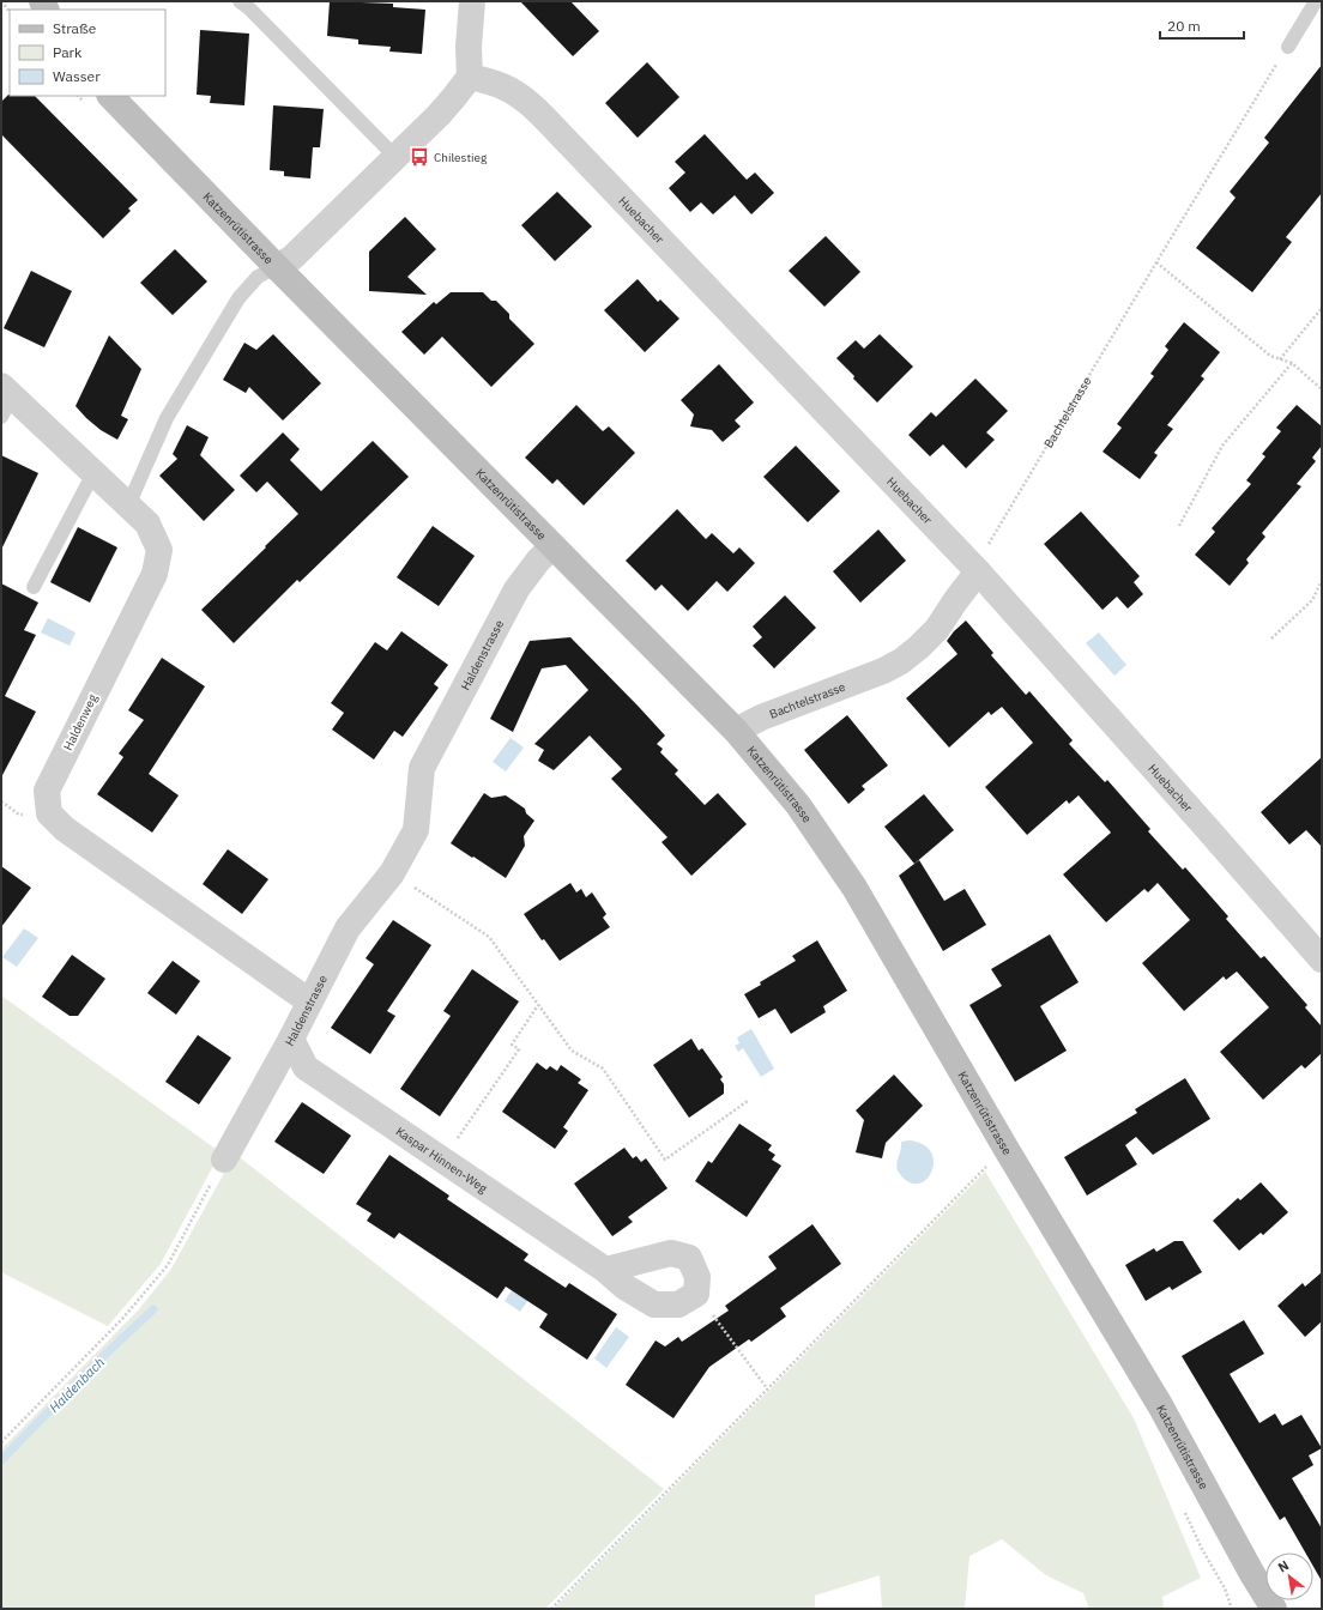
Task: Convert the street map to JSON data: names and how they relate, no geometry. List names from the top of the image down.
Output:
{
  "streets": {
    "street": [
      "Huebacher",
      "Katzenrütistrasse",
      "Bachtelstrasse",
      "Haldenstrasse",
      "Haldenweg",
      "Kaspar Hinnen-Weg"
    ]
  },
  "crossings": [
    ["Huebacher", "Bachtelstrasse"],
    ["Katzenrütistrasse", "Bachtelstrasse"],
    ["Katzenrütistrasse", "Haldenstrasse"],
    ["Haldenstrasse", "Haldenweg"],
    ["Haldenstrasse", "Kaspar Hinnen-Weg"]
  ],
  "water": ["Haldenbach"],
  "places": {
    "bus stop": ["Chilestieg"]
  },
  "legend": ["Straße", "Park", "Wasser"],
  "scale_bar": "20 m",
  "north": "top left"
}
